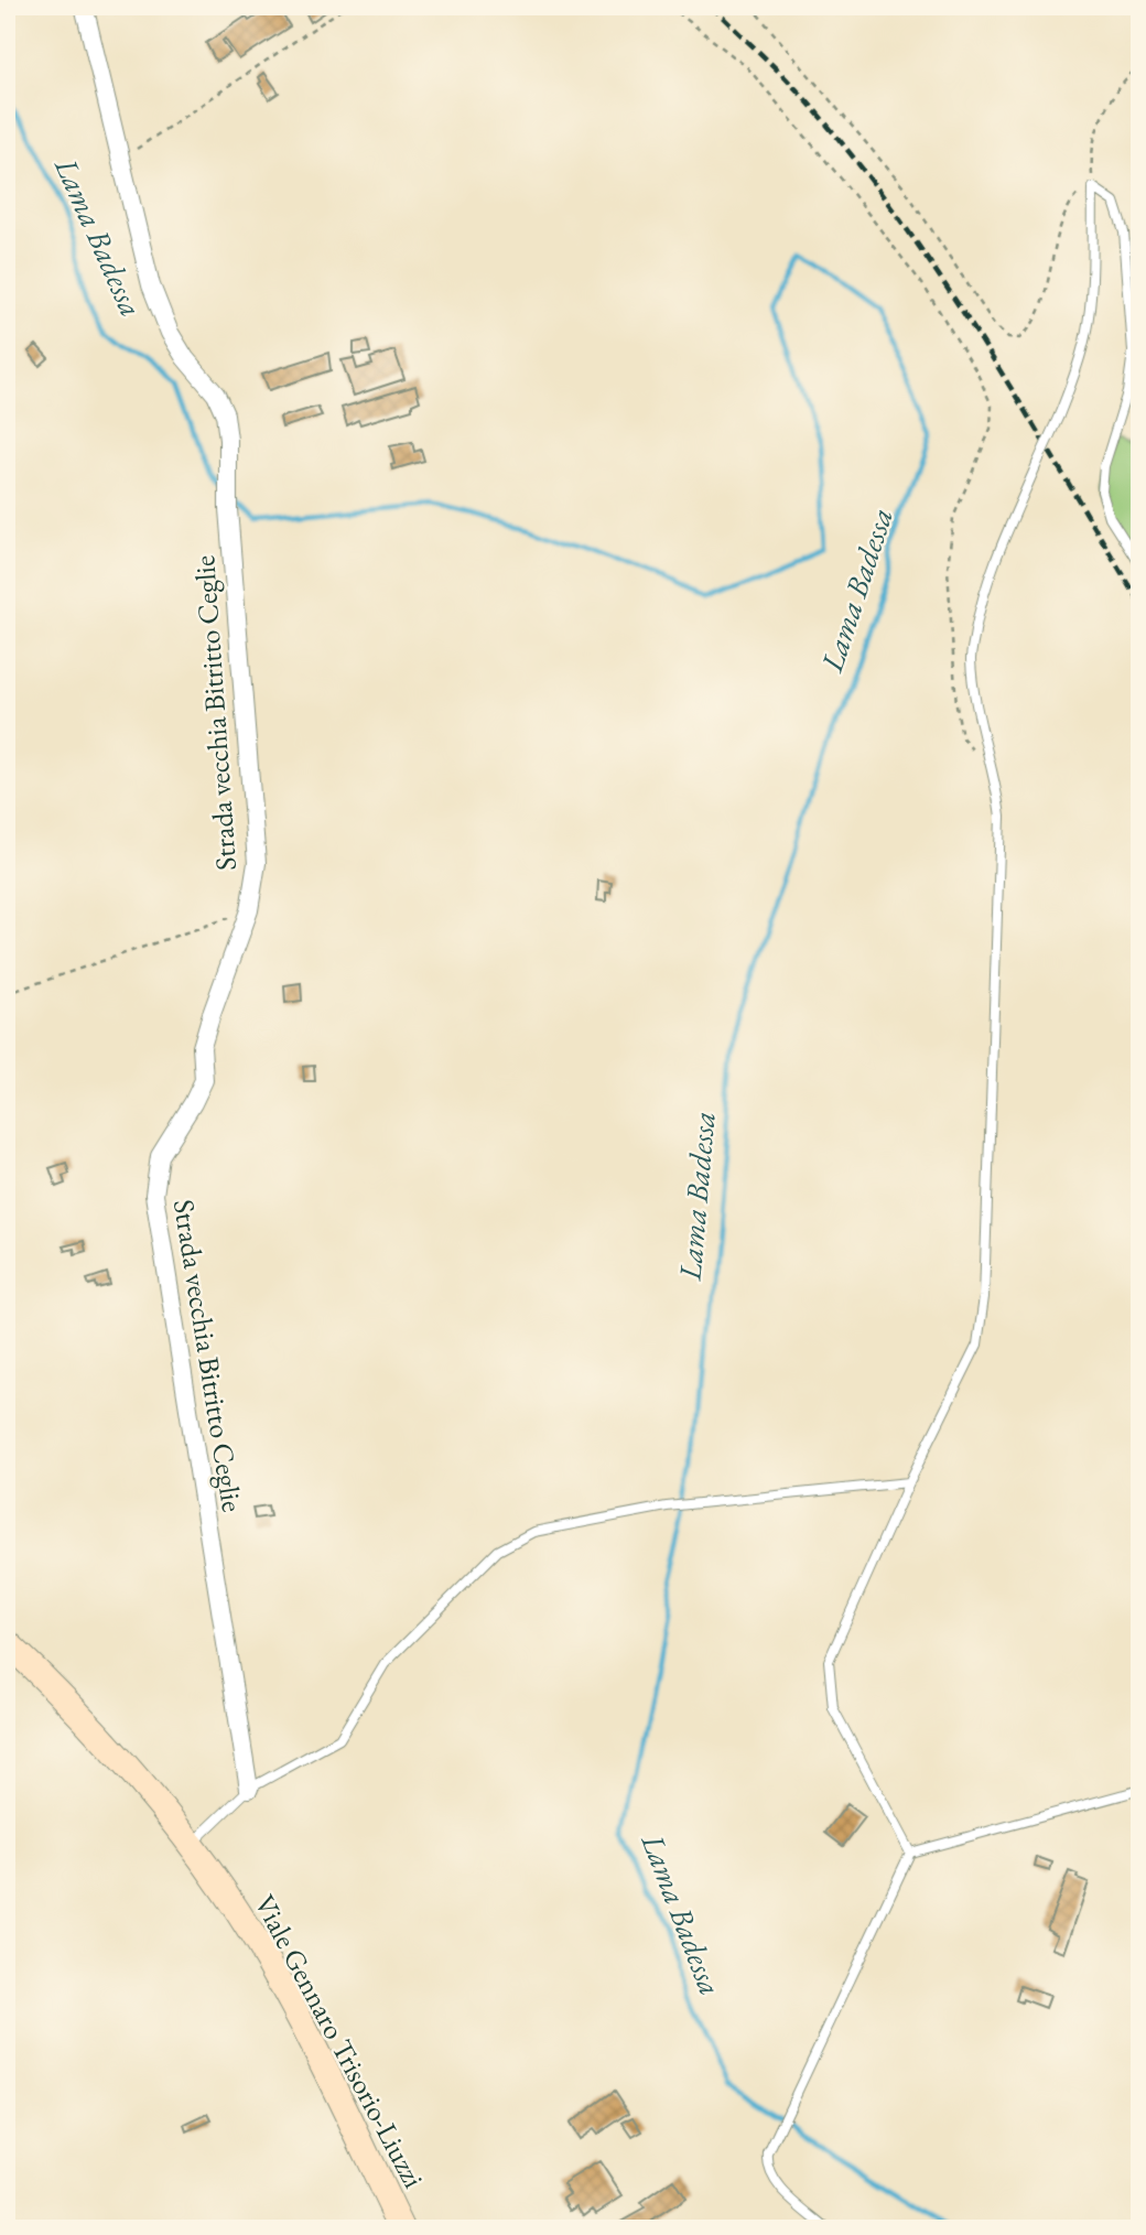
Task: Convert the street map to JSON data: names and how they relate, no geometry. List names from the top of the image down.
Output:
{
  "streets": {
    "main road": ["Viale Gennaro Trisorio-Liuzzi"],
    "street": ["Strada vecchia Bitritto Ceglie"]
  },
  "water": ["Lama Badessa"]
}
